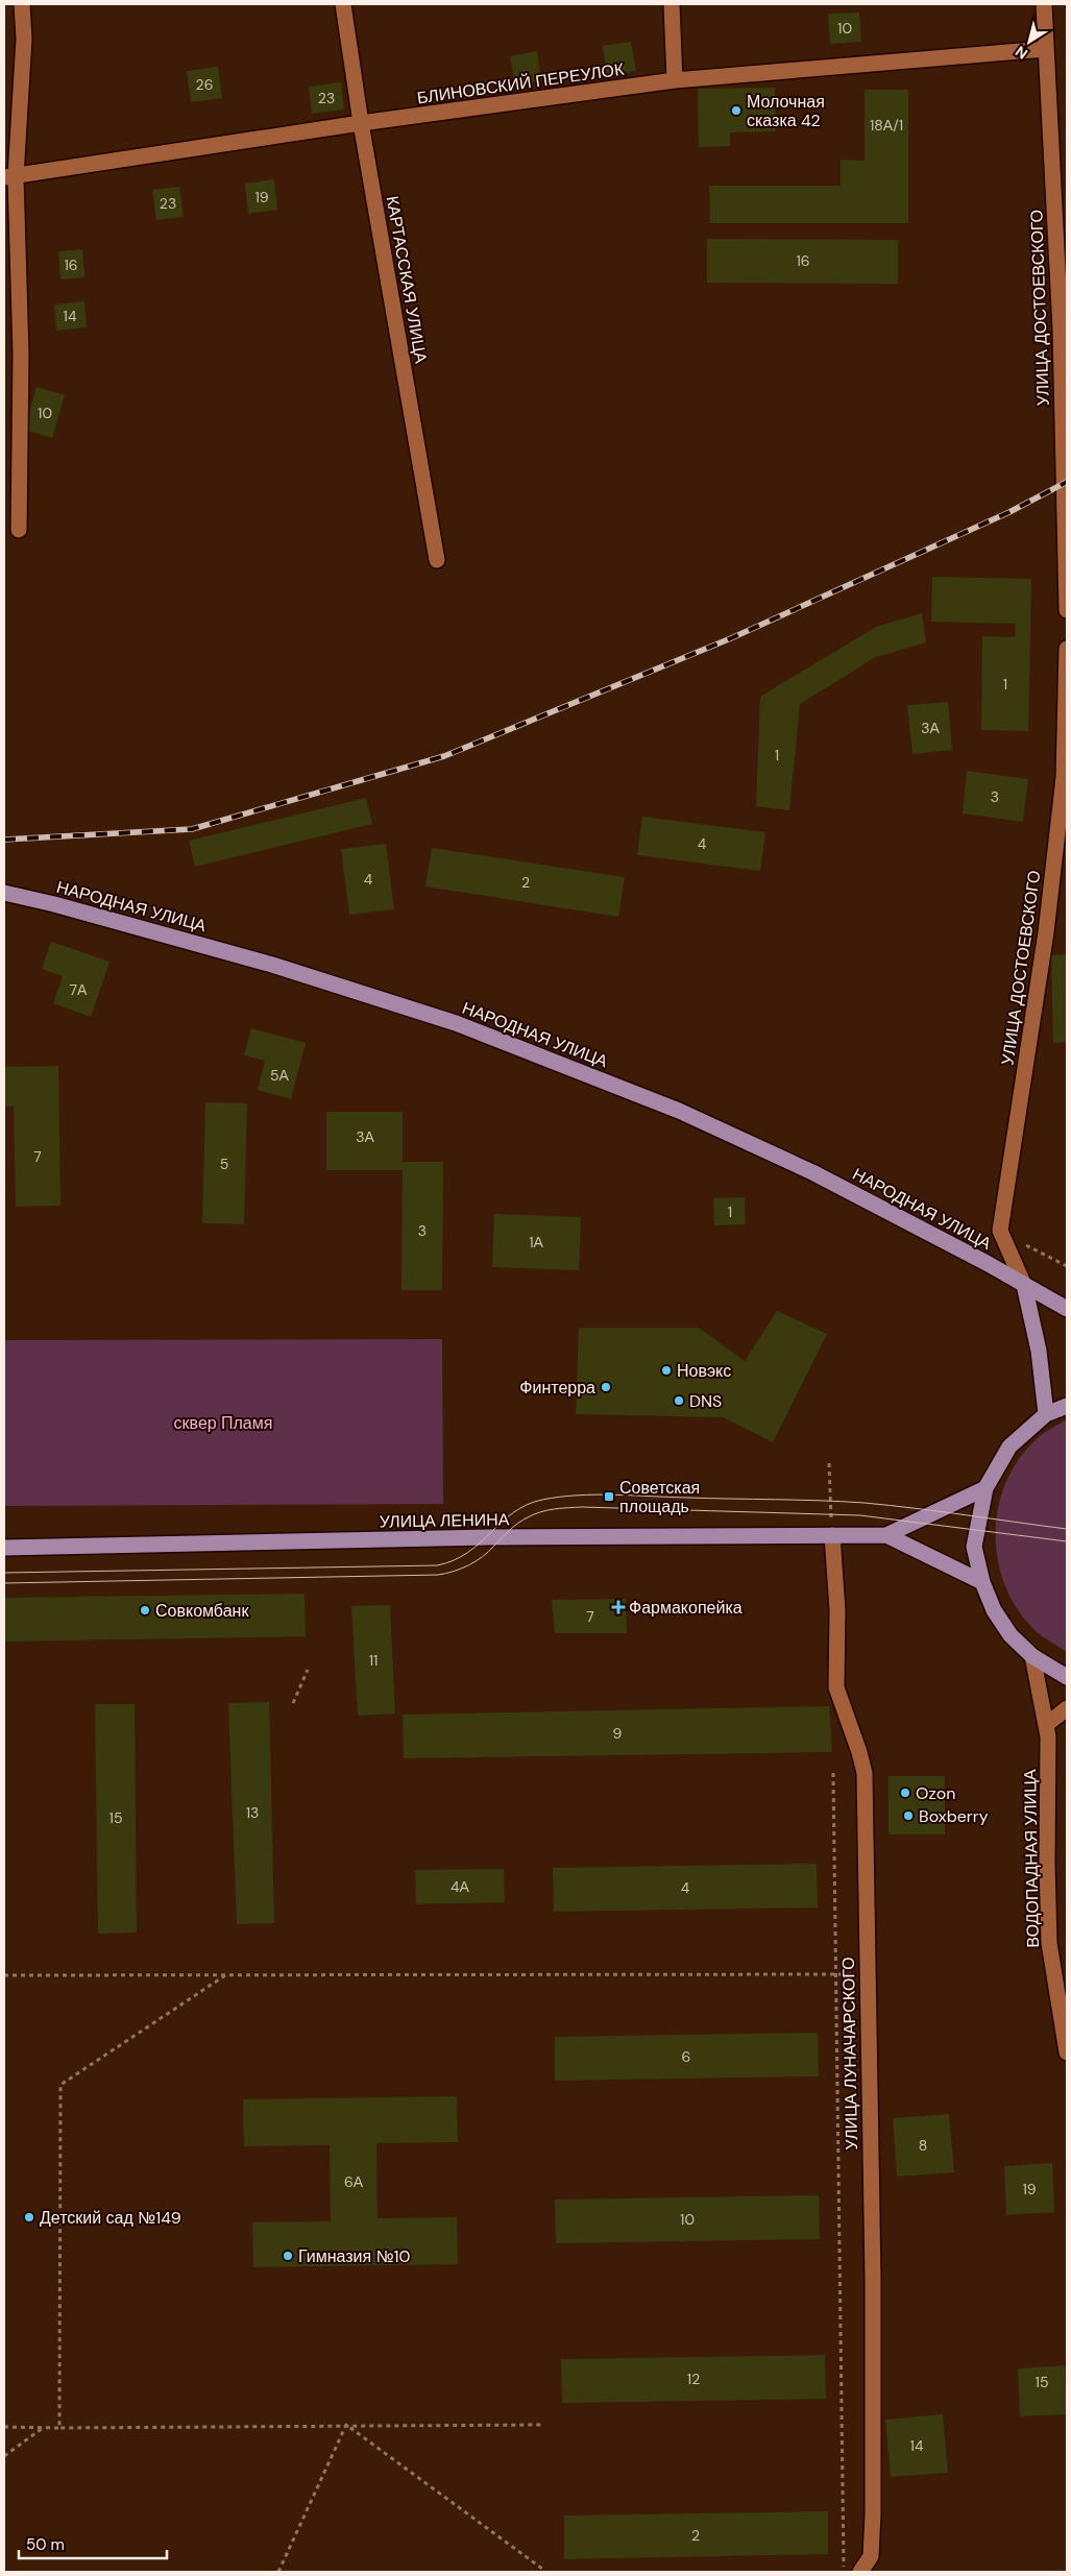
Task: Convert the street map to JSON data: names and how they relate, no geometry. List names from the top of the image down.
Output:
{
  "streets": {
    "main road": ["НАРОДНАЯ УЛИЦА", "УЛИЦА ЛЕНИНА"],
    "street": [
      "БЛИНОВСКИЙ ПЕРЕУЛОК",
      "КАРТАССКАЯ УЛИЦА",
      "УЛИЦА ДОСТОЕВСКОГО",
      "ВОДОПАДНАЯ УЛИЦА",
      "УЛИЦА ЛУНАЧАРСКОГО"
    ]
  },
  "crossings": [
    ["БЛИНОВСКИЙ ПЕРЕУЛОК", "КАРТАССКАЯ УЛИЦА"],
    ["БЛИНОВСКИЙ ПЕРЕУЛОК", "УЛИЦА ДОСТОЕВСКОГО"],
    ["УЛИЦА ДОСТОЕВСКОГО", "НАРОДНАЯ УЛИЦА"],
    ["УЛИЦА ЛЕНИНА", "УЛИЦА ЛУНАЧАРСКОГО"]
  ],
  "parks": ["сквер Пламя"],
  "places": {
    "other": [
      "Молочная сказка 42",
      "Новэкс",
      "Финтерра",
      "DNS",
      "Совкомбанк",
      "Ozon",
      "Boxberry",
      "Детский сад №149",
      "Гимназия №10"
    ],
    "transit": ["Советская площадь"],
    "health": ["Фармакопейка"]
  },
  "house_numbers": [
    "10",
    "26",
    "23",
    "18А/1",
    "19",
    "23",
    "16",
    "16",
    "14",
    "10",
    "1",
    "3А",
    "1",
    "3",
    "4",
    "4",
    "2",
    "7А",
    "5А",
    "3А",
    "7",
    "5",
    "1",
    "3",
    "1А",
    "7",
    "11",
    "9",
    "13",
    "15",
    "4А",
    "4",
    "6",
    "8",
    "6А",
    "19",
    "10",
    "12",
    "15",
    "14",
    "2"
  ],
  "scale_bar": "50 m",
  "north": "bottom left"
}
